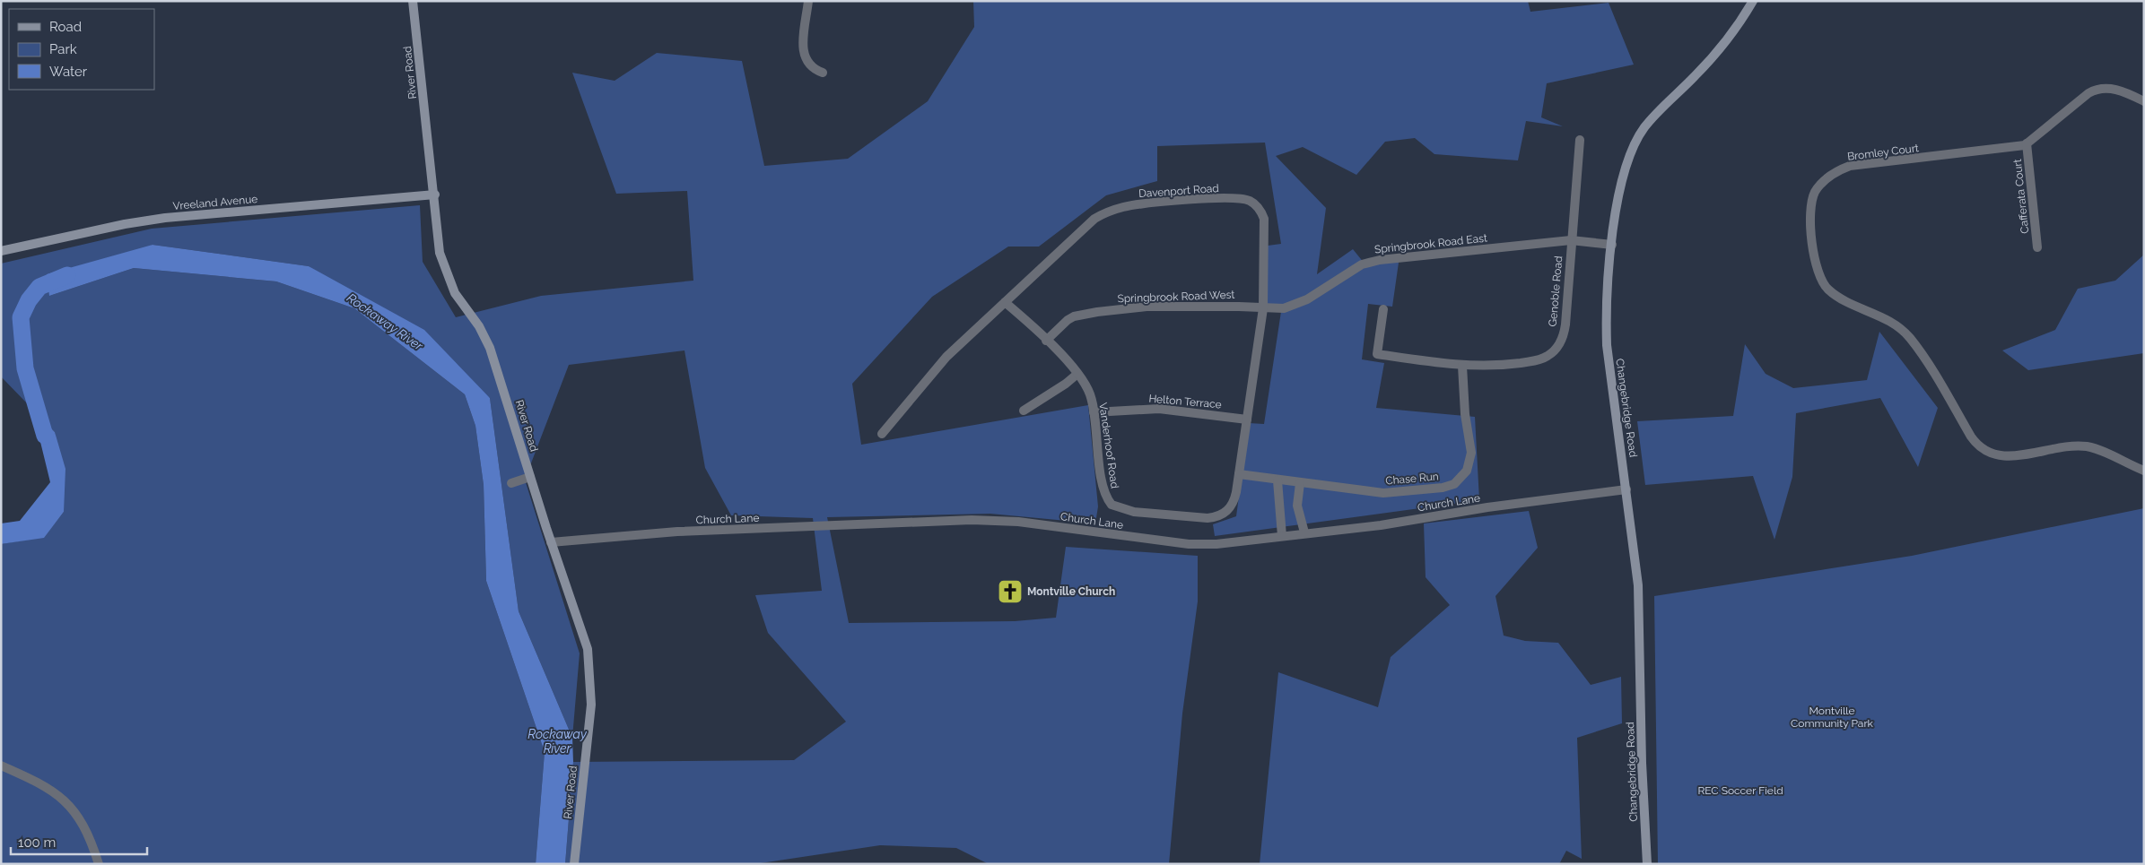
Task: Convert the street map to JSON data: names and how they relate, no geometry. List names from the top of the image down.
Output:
{
  "streets": {
    "street": [
      "River Road",
      "Bromley Court",
      "Davenport Road",
      "Cafferata Court",
      "Vreeland Avenue",
      "Springbrook Road East",
      "Genoble Road",
      "Springbrook Road West",
      "Helton Terrace",
      "Changebridge Road",
      "Vanderhoof Road",
      "Chase Run",
      "Church Lane"
    ]
  },
  "crossings": [
    ["River Road", "Vreeland Avenue"],
    ["River Road", "Church Lane"],
    ["Bromley Court", "Cafferata Court"],
    ["Davenport Road", "Springbrook Road East"],
    ["Davenport Road", "Springbrook Road West"],
    ["Davenport Road", "Helton Terrace"],
    ["Davenport Road", "Vanderhoof Road"],
    ["Davenport Road", "Chase Run"],
    ["Springbrook Road East", "Genoble Road"],
    ["Springbrook Road East", "Springbrook Road West"],
    ["Springbrook Road East", "Changebridge Road"],
    ["Genoble Road", "Chase Run"],
    ["Springbrook Road West", "Vanderhoof Road"],
    ["Helton Terrace", "Vanderhoof Road"],
    ["Changebridge Road", "Church Lane"]
  ],
  "water": ["Rockaway River"],
  "parks": ["Montville Community Park", "REC Soccer Field"],
  "places": {
    "church": ["Montville Church"]
  },
  "legend": ["Road", "Park", "Water"],
  "scale_bar": "100 m"
}
